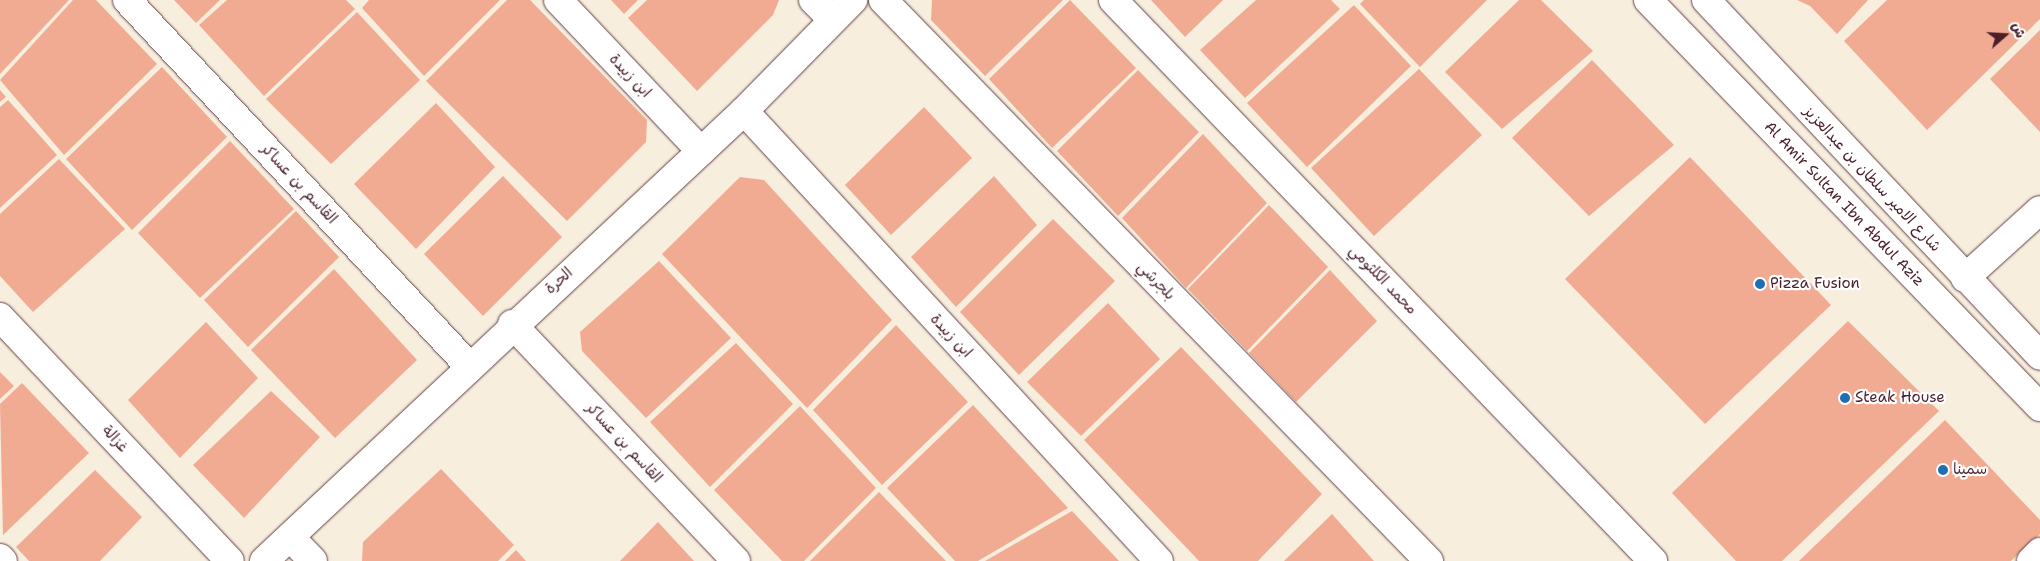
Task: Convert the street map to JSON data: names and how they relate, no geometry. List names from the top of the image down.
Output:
{
  "streets": {
    "street": [
      "ابن زبيدة",
      "شارع الامير سلطان بن عبدالعزيز",
      "القاسم بن عساكر",
      "Al Amir Sultan Ibn Abdul Aziz",
      "محمد الكلثومي",
      "الحرة",
      "بلجرشي",
      "غزالة"
    ]
  },
  "crossings": [
    ["ابن زبيدة", "الحرة"],
    ["القاسم بن عساكر", "الحرة"]
  ],
  "places": ["Pizza Fusion", "Steak House", "سمينا"],
  "north": "right"
}
